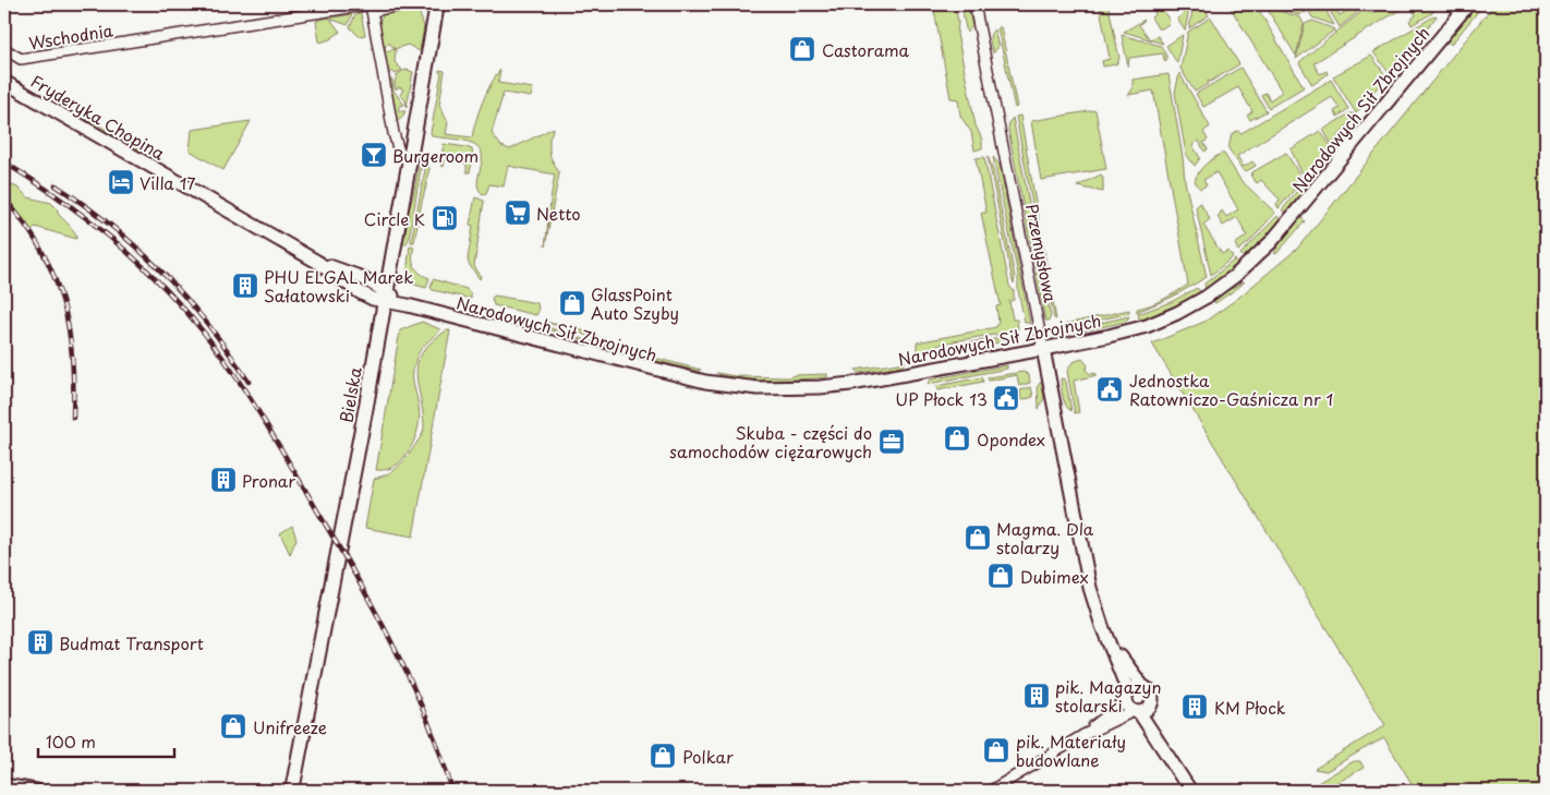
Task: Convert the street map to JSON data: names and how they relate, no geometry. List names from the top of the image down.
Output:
{
  "streets": {
    "main road": ["Bielska"],
    "street": [
      "Wschodnia",
      "Narodowych Sił Zbrojnych",
      "Fryderyka Chopina",
      "Przemysłowa"
    ]
  },
  "crossings": [
    ["Narodowych Sił Zbrojnych", "Fryderyka Chopina"],
    ["Narodowych Sił Zbrojnych", "Przemysłowa"],
    ["Narodowych Sił Zbrojnych", "Bielska"],
    ["Fryderyka Chopina", "Bielska"]
  ],
  "places": {
    "shop": [
      "Castorama",
      "GlassPoint Auto Szyby",
      "Opondex",
      "Magma. Dla stolarzy",
      "Dubimex",
      "Unifreeze",
      "pik. Materiały budowlane",
      "Polkar"
    ],
    "bar": ["Burgeroom"],
    "hotel": ["Villa 17"],
    "supermarket": ["Netto"],
    "fuel station": ["Circle K"],
    "building": [
      "PHU ELGAL Marek Sałatowski",
      "Pronar",
      "Budmat Transport",
      "pik. Magazyn stolarski",
      "KM Płock"
    ],
    "public building": ["Jednostka Ratowniczo-Gaśnicza nr 1", "UP Płock 13"],
    "office": ["Skuba - części do samochodów ciężarowych"]
  },
  "scale_bar": "100 m"
}
